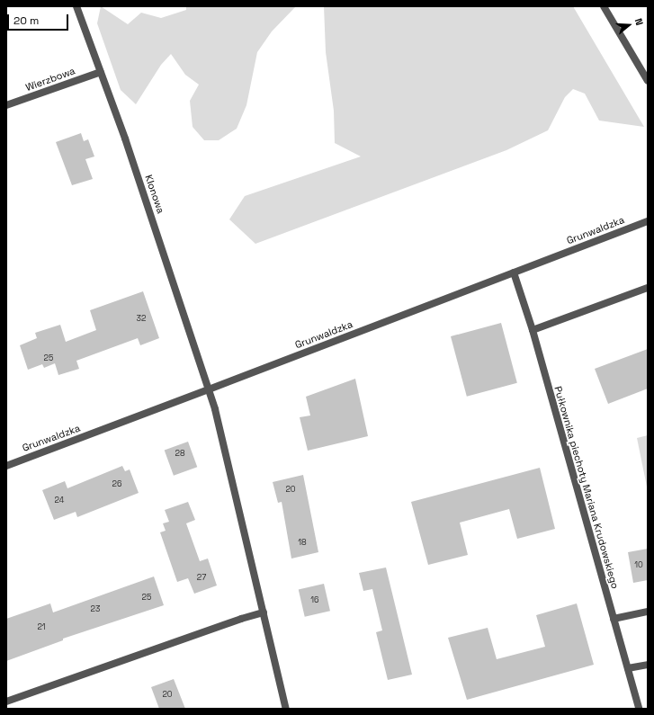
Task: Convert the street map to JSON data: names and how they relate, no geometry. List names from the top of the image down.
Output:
{
  "streets": {
    "street": [
      "Wierzbowa",
      "Klonowa",
      "Grunwaldzka",
      "Pułkownika piechoty Mariana Krudowskiego"
    ]
  },
  "crossings": [
    ["Wierzbowa", "Klonowa"],
    ["Klonowa", "Grunwaldzka"],
    ["Grunwaldzka", "Pułkownika piechoty Mariana Krudowskiego"]
  ],
  "house_numbers": [
    "32",
    "25",
    "28",
    "26",
    "20",
    "24",
    "18",
    "10",
    "27",
    "25",
    "16",
    "23",
    "21",
    "20"
  ],
  "scale_bar": "20 m",
  "north": "right"
}
